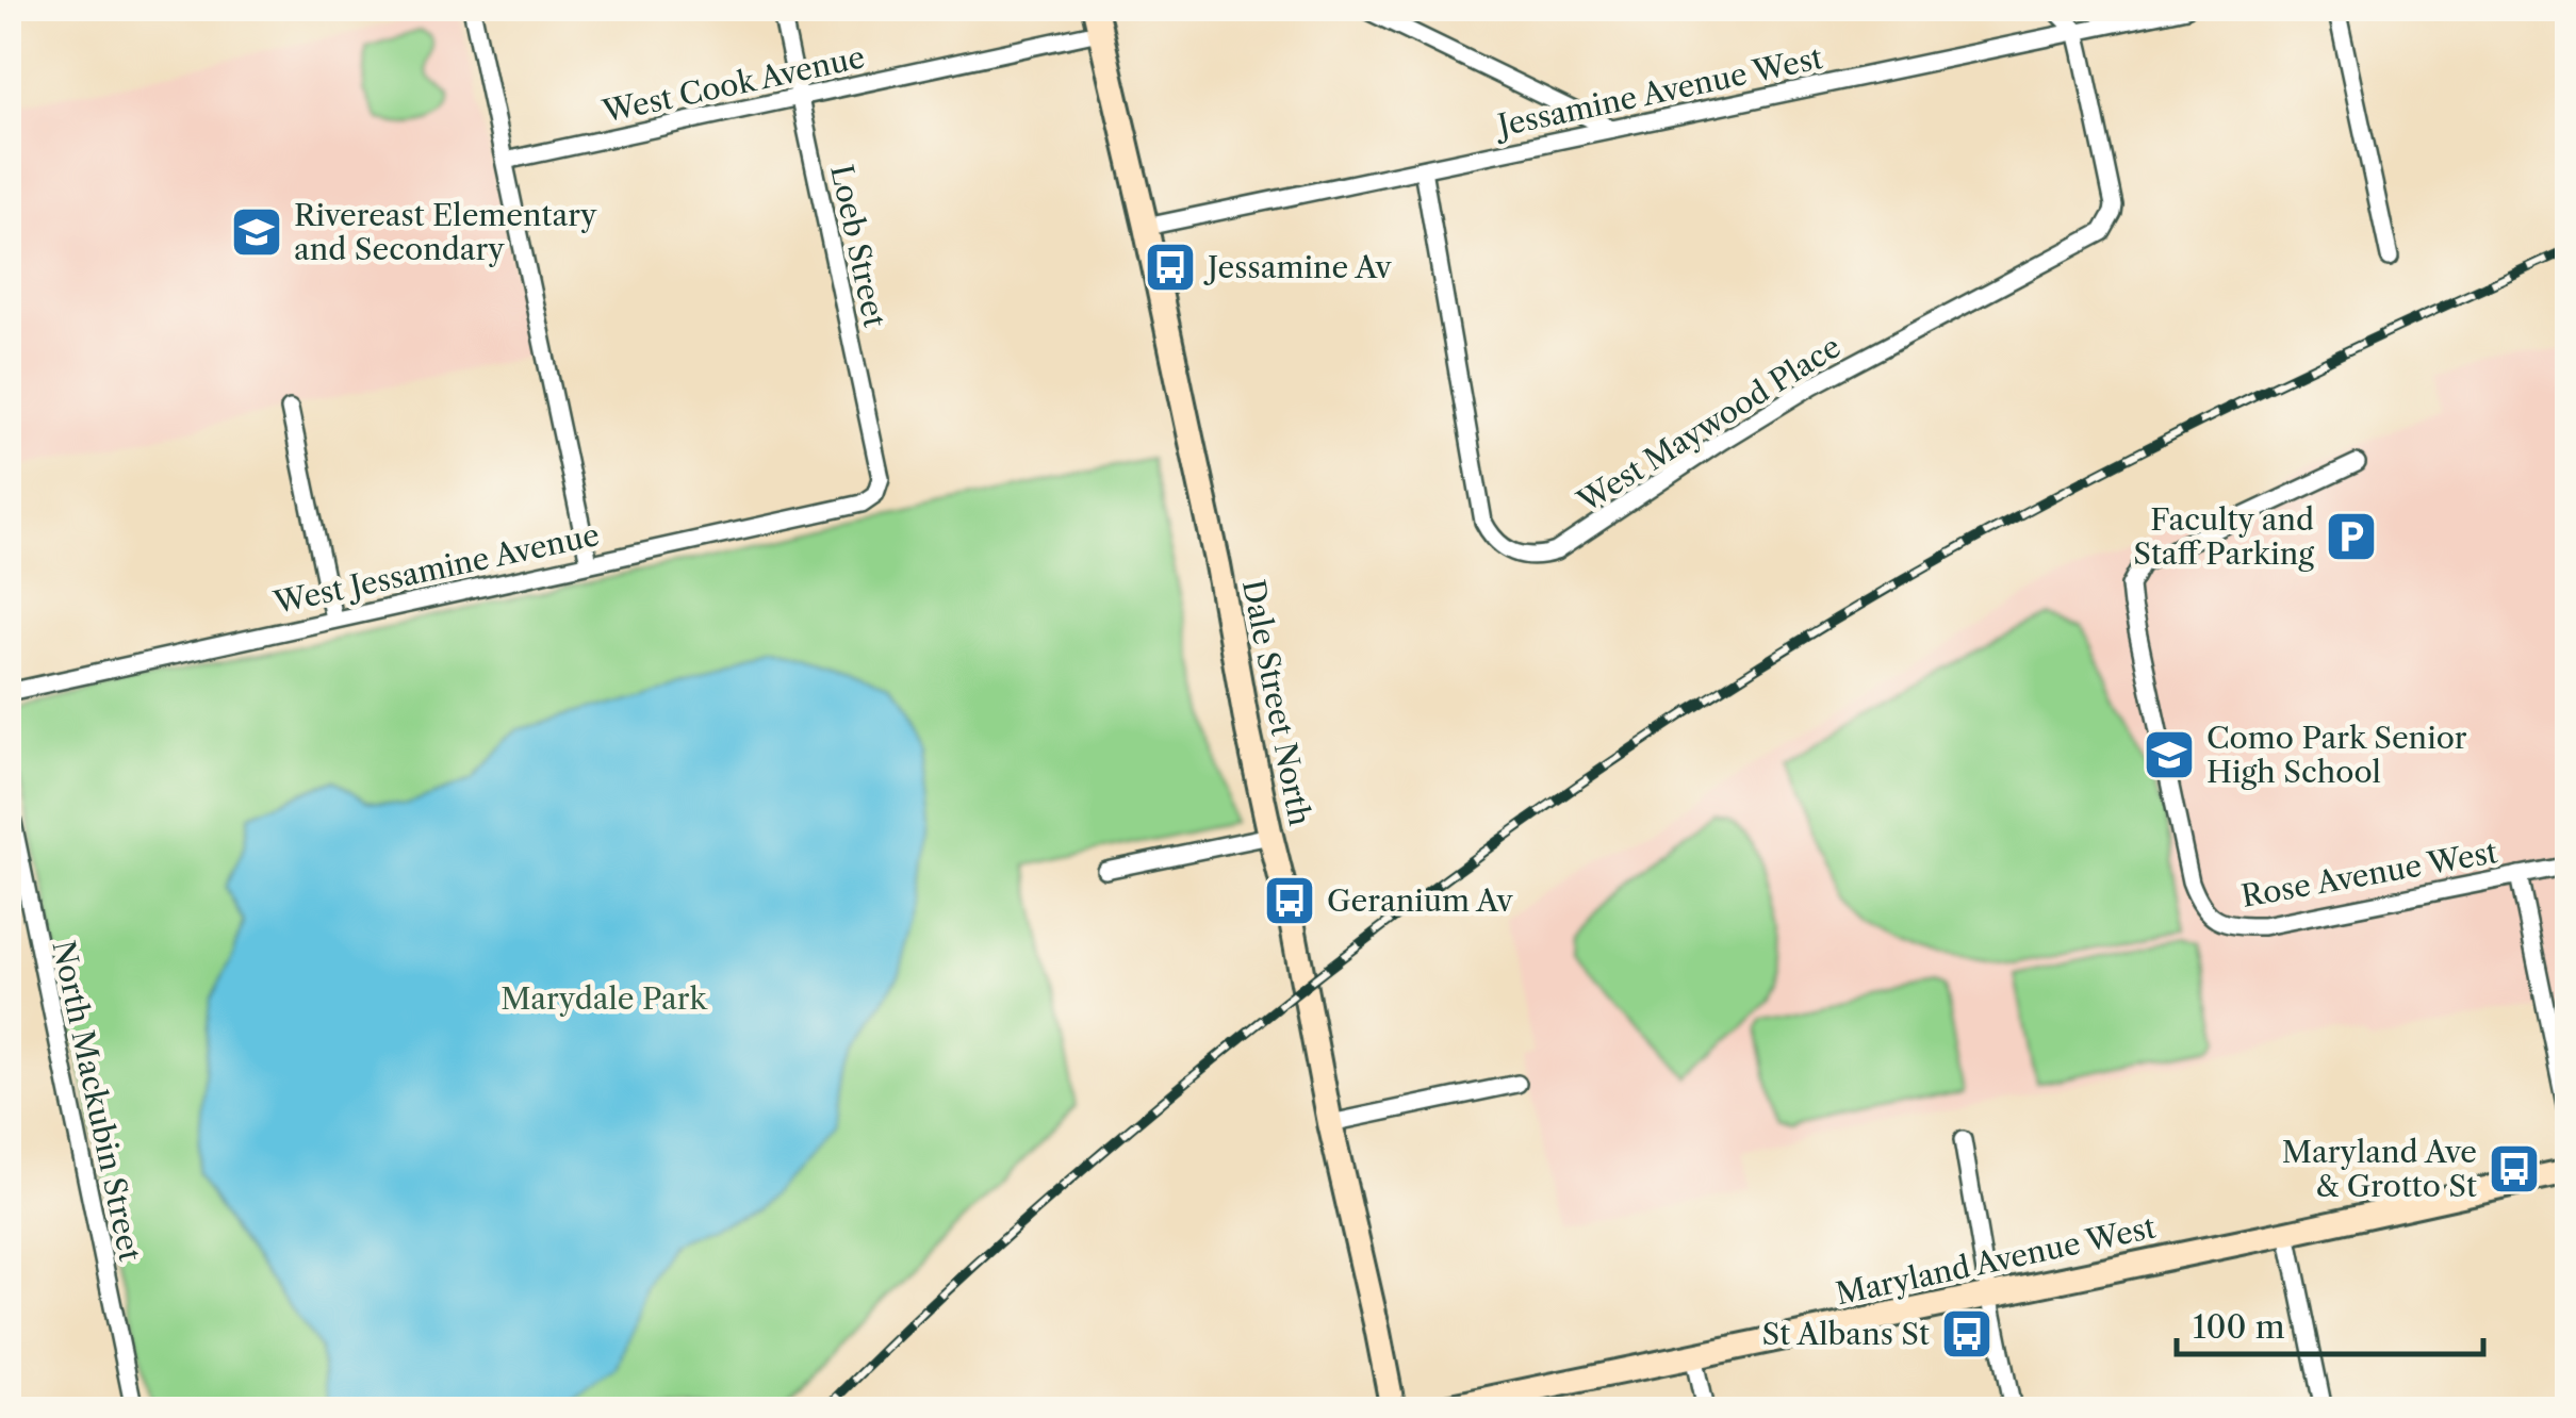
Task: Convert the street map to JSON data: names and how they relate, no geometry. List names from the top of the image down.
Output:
{
  "streets": {
    "main road": ["Dale Street North", "Maryland Avenue West"],
    "street": [
      "West Cook Avenue",
      "Jessamine Avenue West",
      "Loeb Street",
      "West Maywood Place",
      "West Jessamine Avenue",
      "Rose Avenue West",
      "North Mackubin Street"
    ]
  },
  "crossings": [
    ["West Cook Avenue", "Loeb Street"],
    ["West Cook Avenue", "Dale Street North"],
    ["Jessamine Avenue West", "West Maywood Place"],
    ["Jessamine Avenue West", "Dale Street North"],
    ["Loeb Street", "West Jessamine Avenue"]
  ],
  "parks": ["Marydale Park"],
  "places": {
    "school or university": ["Rivereast Elementary and Secondary", "Como Park Senior High School"],
    "bus stop": [
      "Jessamine Av",
      "Geranium Av",
      "Maryland Ave & Grotto St",
      "St Albans St"
    ],
    "parking": ["Faculty and Staff Parking"]
  },
  "scale_bar": "100 m"
}
